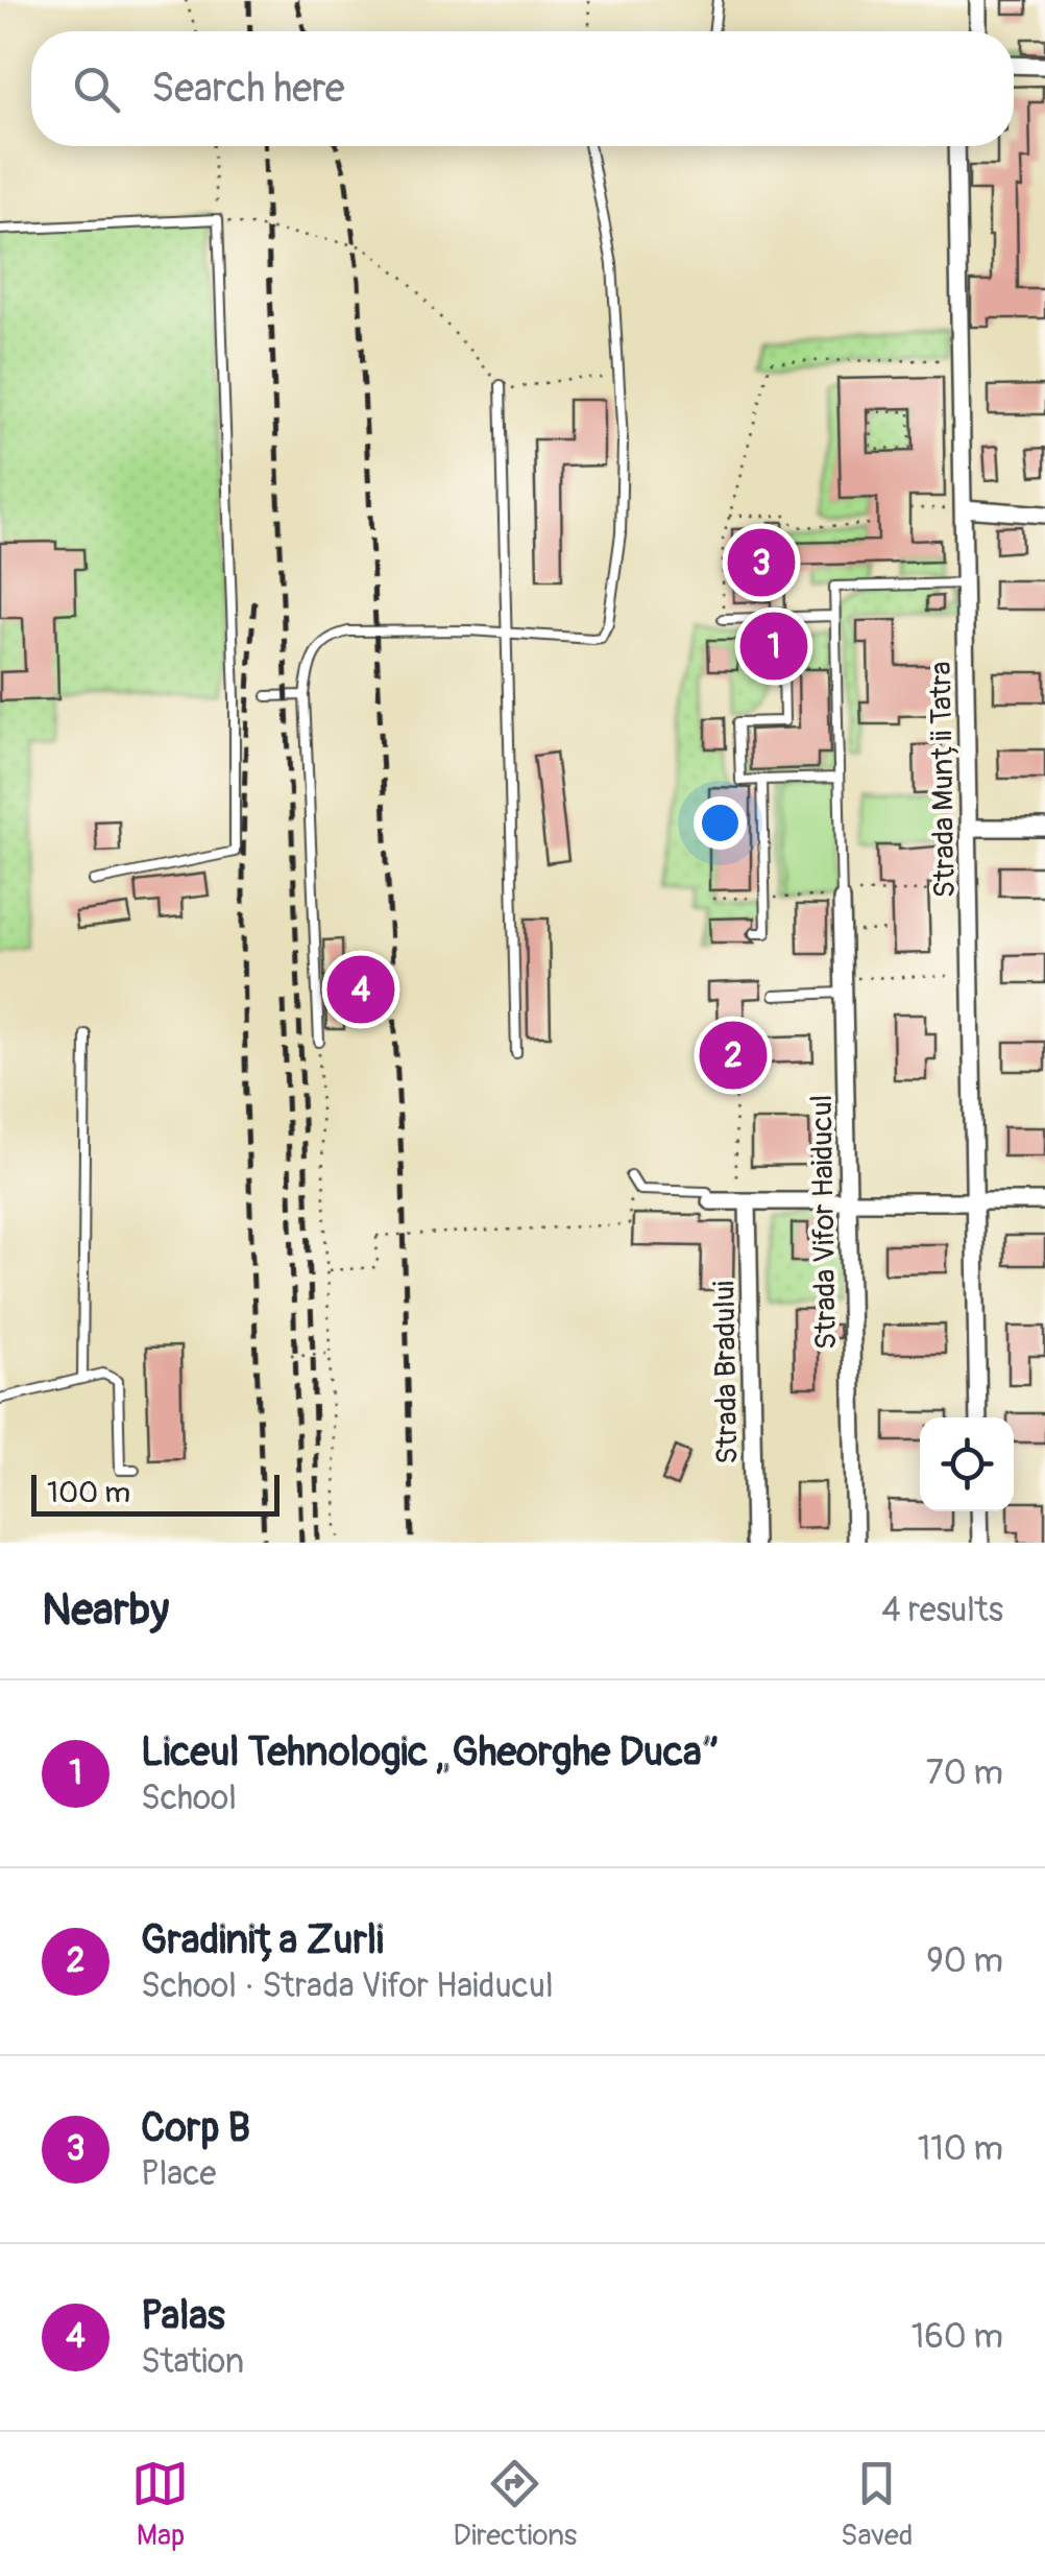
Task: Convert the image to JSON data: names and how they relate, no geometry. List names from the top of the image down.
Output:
{
  "streets": {
    "street": ["Strada Munții Tatra", "Strada Vifor Haiducul", "Strada Bradului"]
  },
  "scale_bar": "100 m",
  "page": {
    "search": "Search here",
    "pins": [
      "3",
      "1",
      "4",
      "2"
    ],
    "scale": "100 m",
    "heading": ["Nearby", "4 results"],
    "list": [
      {
        "mark": "1",
        "name": "Liceul Tehnologic „Gheorghe Duca”",
        "note": "School",
        "value": "70 m"
      },
      {
        "mark": "2",
        "name": "Gradinița Zurli",
        "note": "School · Strada Vifor Haiducul",
        "value": "90 m"
      },
      {
        "mark": "3",
        "name": "Corp B",
        "note": "Place",
        "value": "110 m"
      },
      {
        "mark": "4",
        "name": "Palas",
        "note": "Station",
        "value": "160 m"
      }
    ],
    "nav": ["Map", "Directions", "Saved"]
  }
}
